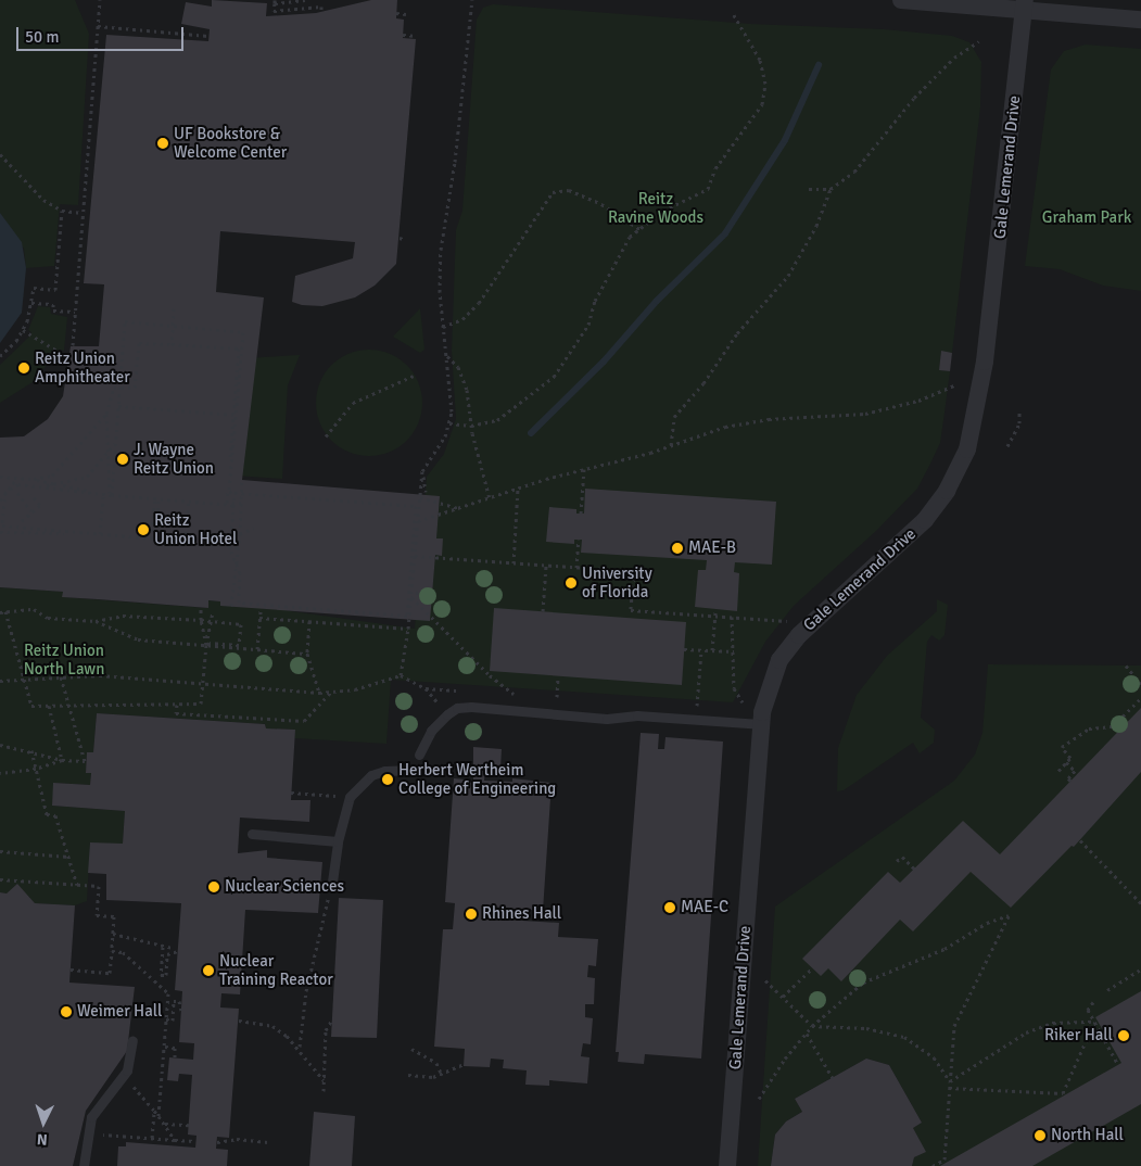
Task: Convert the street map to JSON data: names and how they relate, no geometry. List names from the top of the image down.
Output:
{
  "streets": {
    "street": ["Gale Lemerand Drive"]
  },
  "parks": ["Reitz Ravine Woods", "Graham Park", "Reitz Union North Lawn"],
  "places": [
    "UF Bookstore & Welcome Center",
    "Reitz Union Amphitheater",
    "J. Wayne Reitz Union",
    "Reitz Union Hotel",
    "MAE-B",
    "University of Florida",
    "Herbert Wertheim College of Engineering",
    "Nuclear Sciences",
    "MAE-C",
    "Rhines Hall",
    "Nuclear Training Reactor",
    "Weimer Hall",
    "Riker Hall",
    "North Hall"
  ],
  "scale_bar": "50 m",
  "north": "bottom"
}
